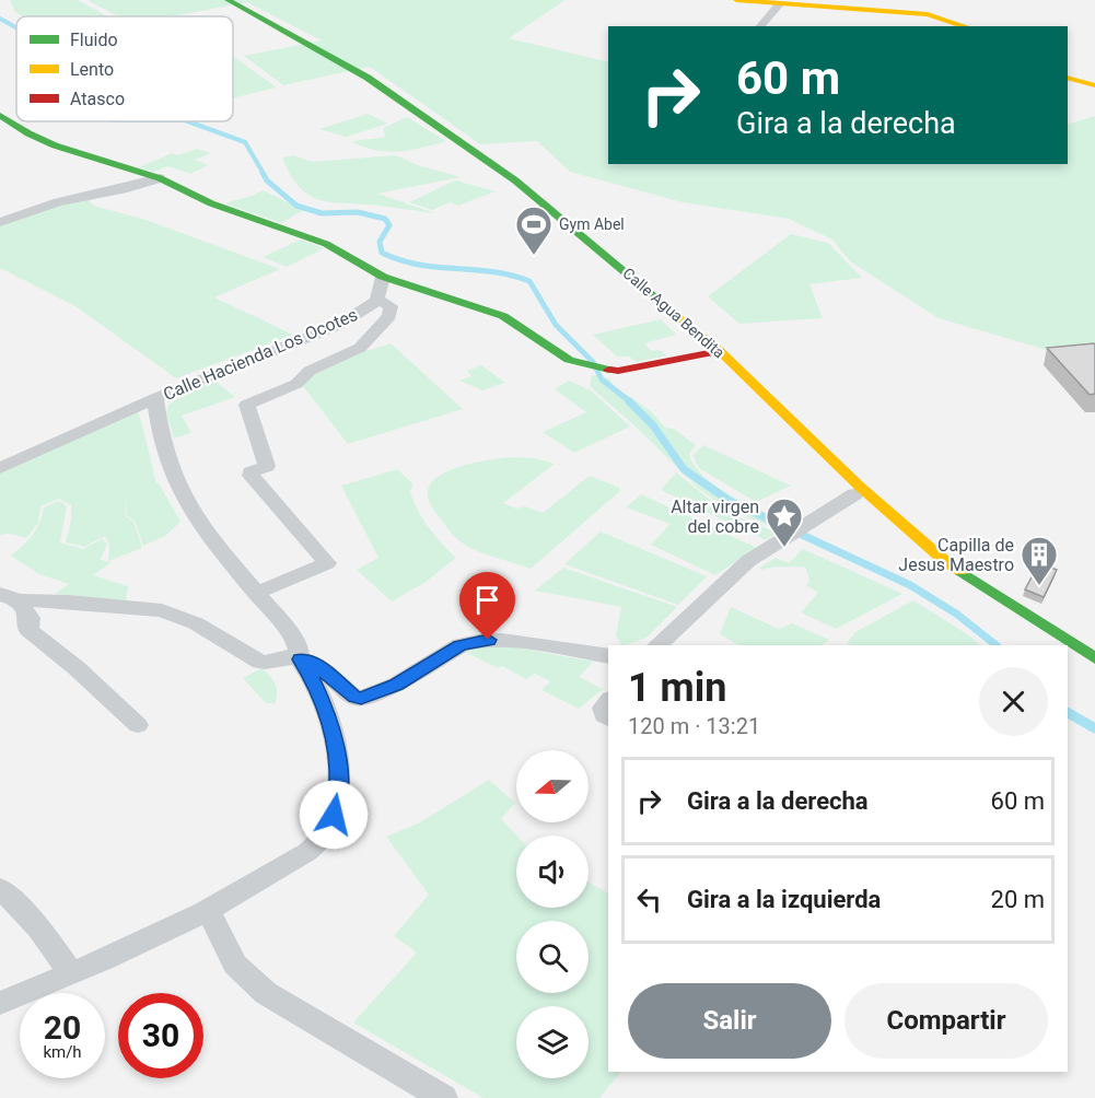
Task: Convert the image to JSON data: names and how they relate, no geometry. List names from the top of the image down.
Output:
{
  "streets": {
    "main road": ["Calle Agua Bendita"],
    "street": ["Calle Hacienda Los Ocotes"]
  },
  "places": {
    "sports": ["Gym Abel"],
    "place": ["Altar virgen del cobre"],
    "building": ["Capilla de Jesus Maestro"]
  },
  "legend": ["Fluido", "Lento", "Atasco"],
  "north": "left",
  "page": {
    "turn": ["60 m", "Gira a la derecha"],
    "heading": ["1 min", "120 m · 13:21"],
    "list": [
      {
        "name": "Gira a la derecha",
        "value": "60 m"
      },
      {
        "name": "Gira a la izquierda",
        "value": "20 m"
      }
    ],
    "buttons": ["Salir", "Compartir"],
    "speed": "20 km/h",
    "limit": "30"
  }
}
